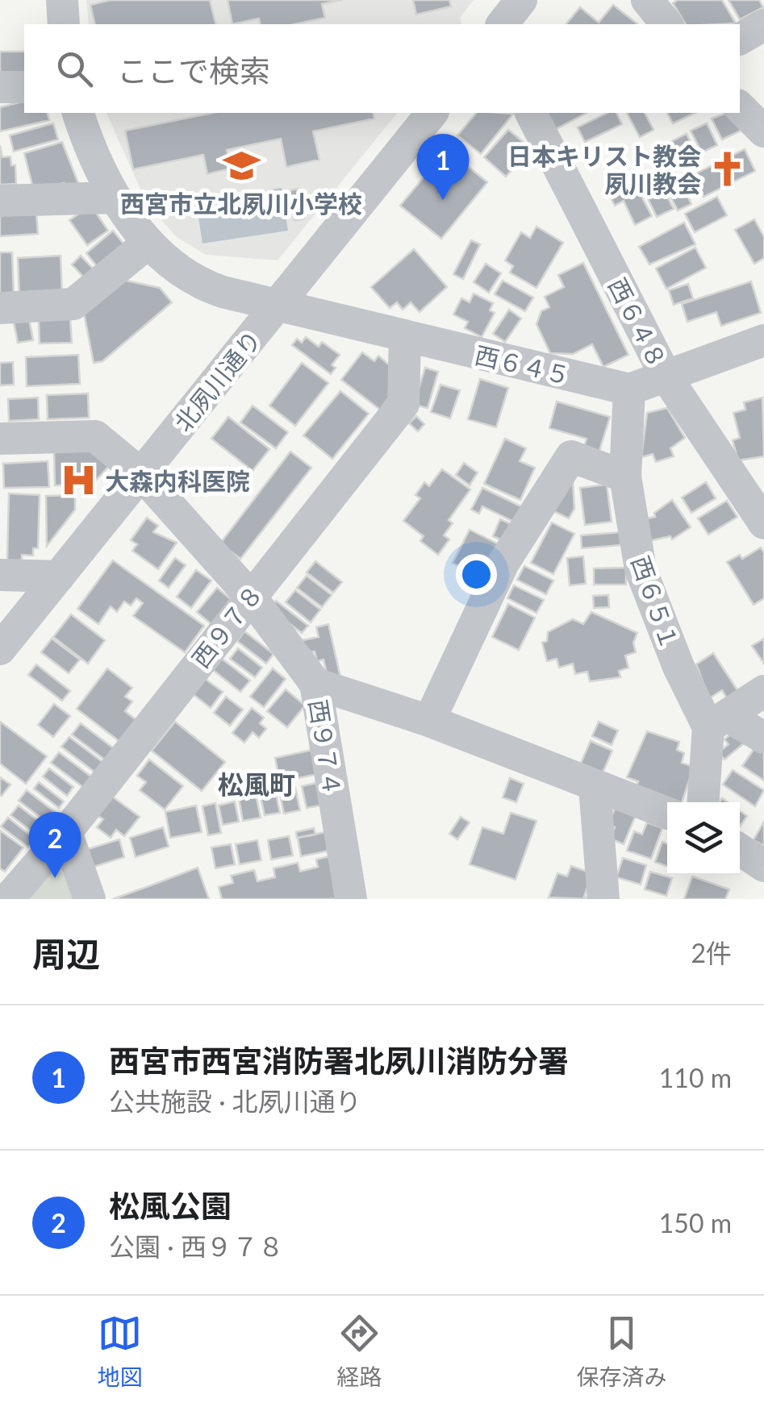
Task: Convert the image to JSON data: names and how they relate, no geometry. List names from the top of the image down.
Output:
{
  "streets": {
    "street": [
      "西６４８",
      "西６４５",
      "北夙川通り",
      "西６５１",
      "西９７８",
      "西９７４"
    ]
  },
  "crossings": [
    ["西６４５", "北夙川通り"],
    ["西６４５", "西６５１"],
    ["西６４５", "西９７８"],
    ["北夙川通り", "西９７４"],
    ["西９７８", "西９７４"]
  ],
  "districts": ["松風町"],
  "places": {
    "school or university": ["西宮市立北夙川小学校"],
    "church": ["日本キリスト教会 夙川教会"],
    "hospital": ["大森内科医院"]
  },
  "page": {
    "search": "ここで検索",
    "pins": ["1", "2"],
    "heading": ["周辺", "2件"],
    "list": [
      {
        "mark": "1",
        "name": "西宮市西宮消防署北夙川消防分署",
        "note": "公共施設 · 北夙川通り",
        "value": "110 m"
      },
      {
        "mark": "2",
        "name": "松風公園",
        "note": "公園 · 西９７８",
        "value": "150 m"
      }
    ],
    "nav": ["地図", "経路", "保存済み"]
  }
}
